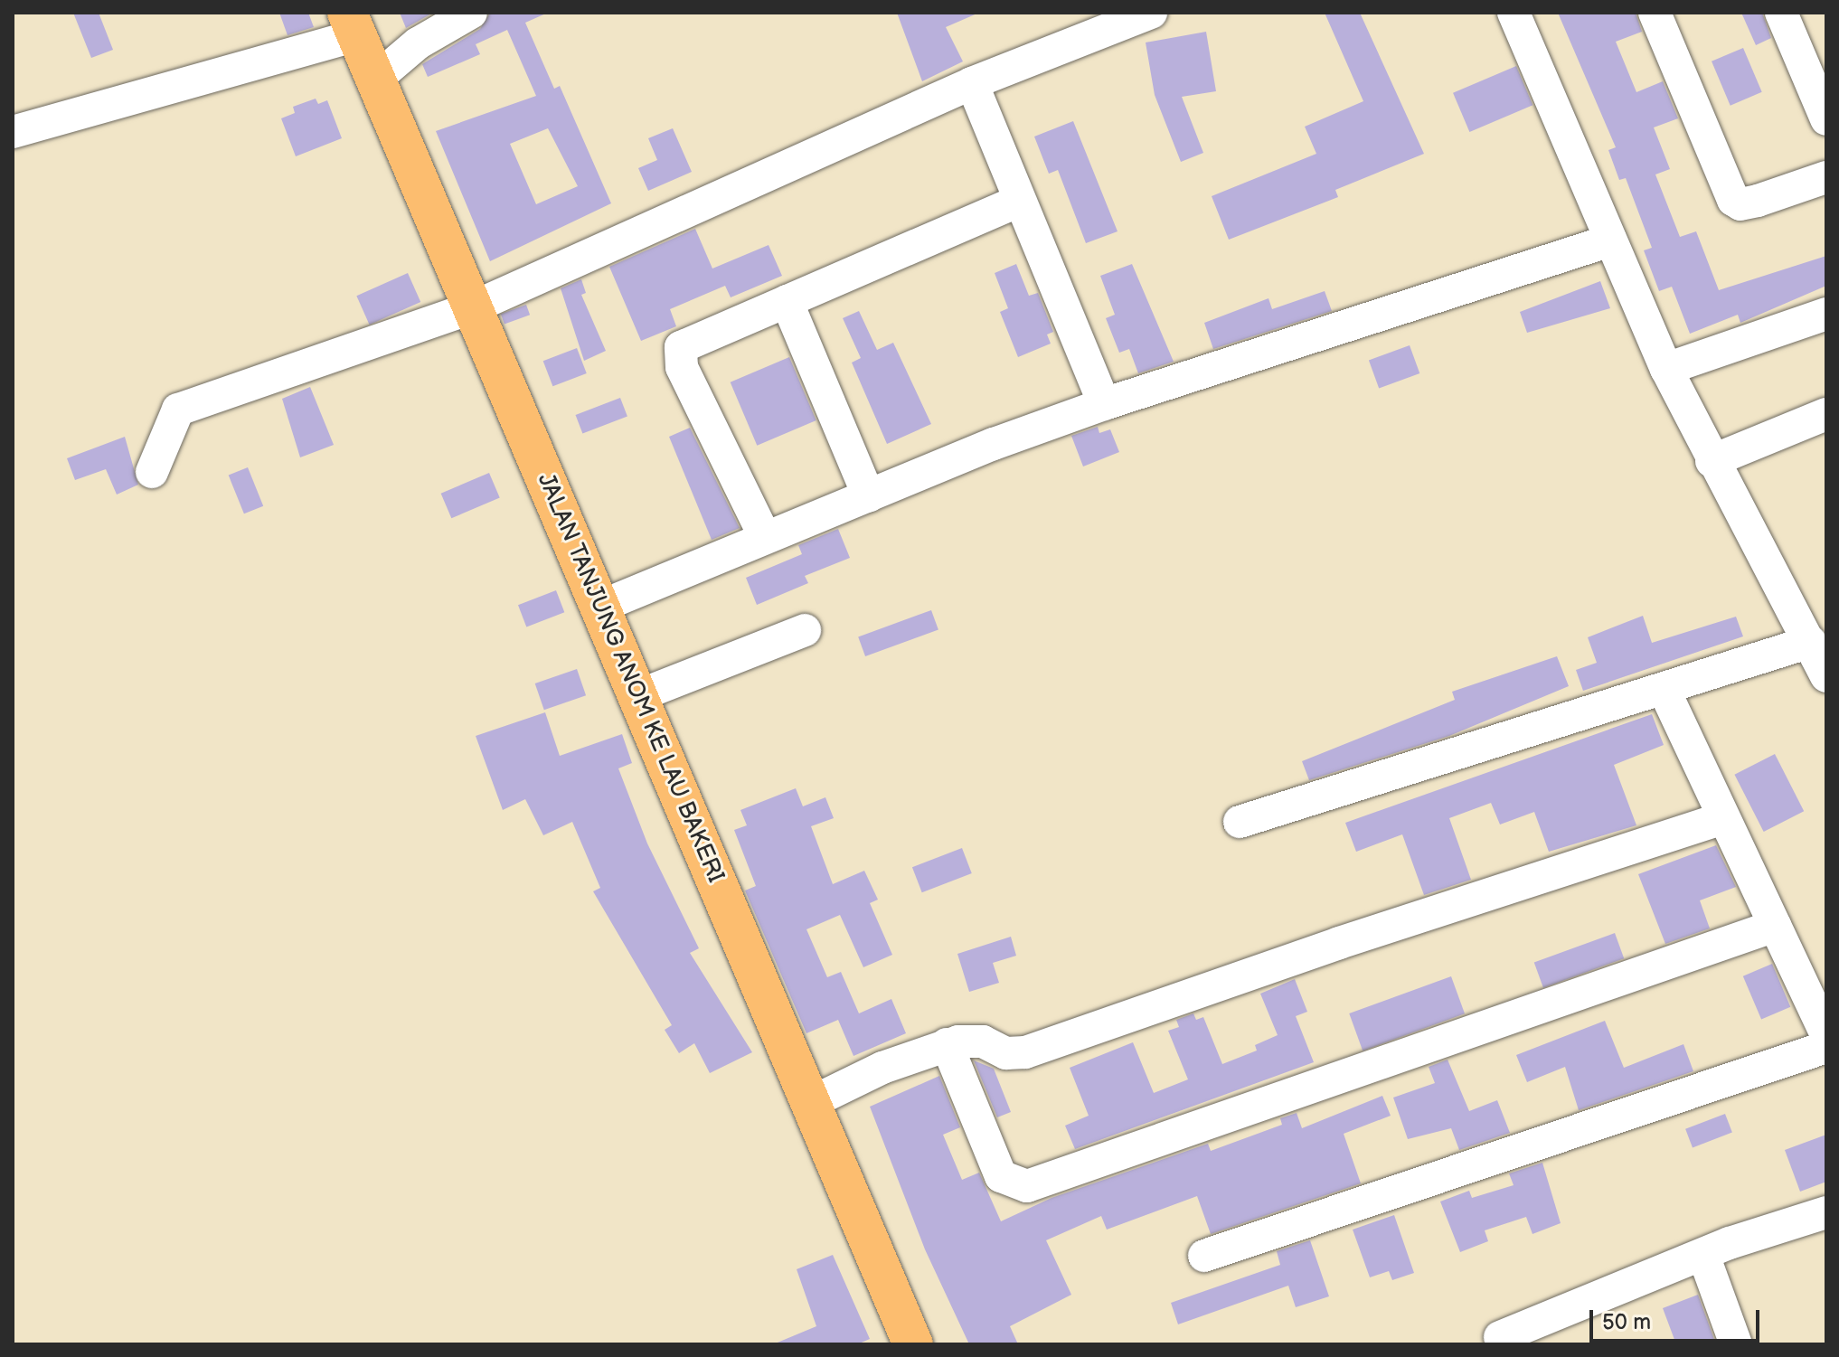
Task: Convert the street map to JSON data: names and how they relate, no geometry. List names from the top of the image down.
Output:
{
  "streets": {
    "main road": ["JALAN TANJUNG ANOM KE LAU BAKERI"]
  },
  "scale_bar": "50 m"
}
